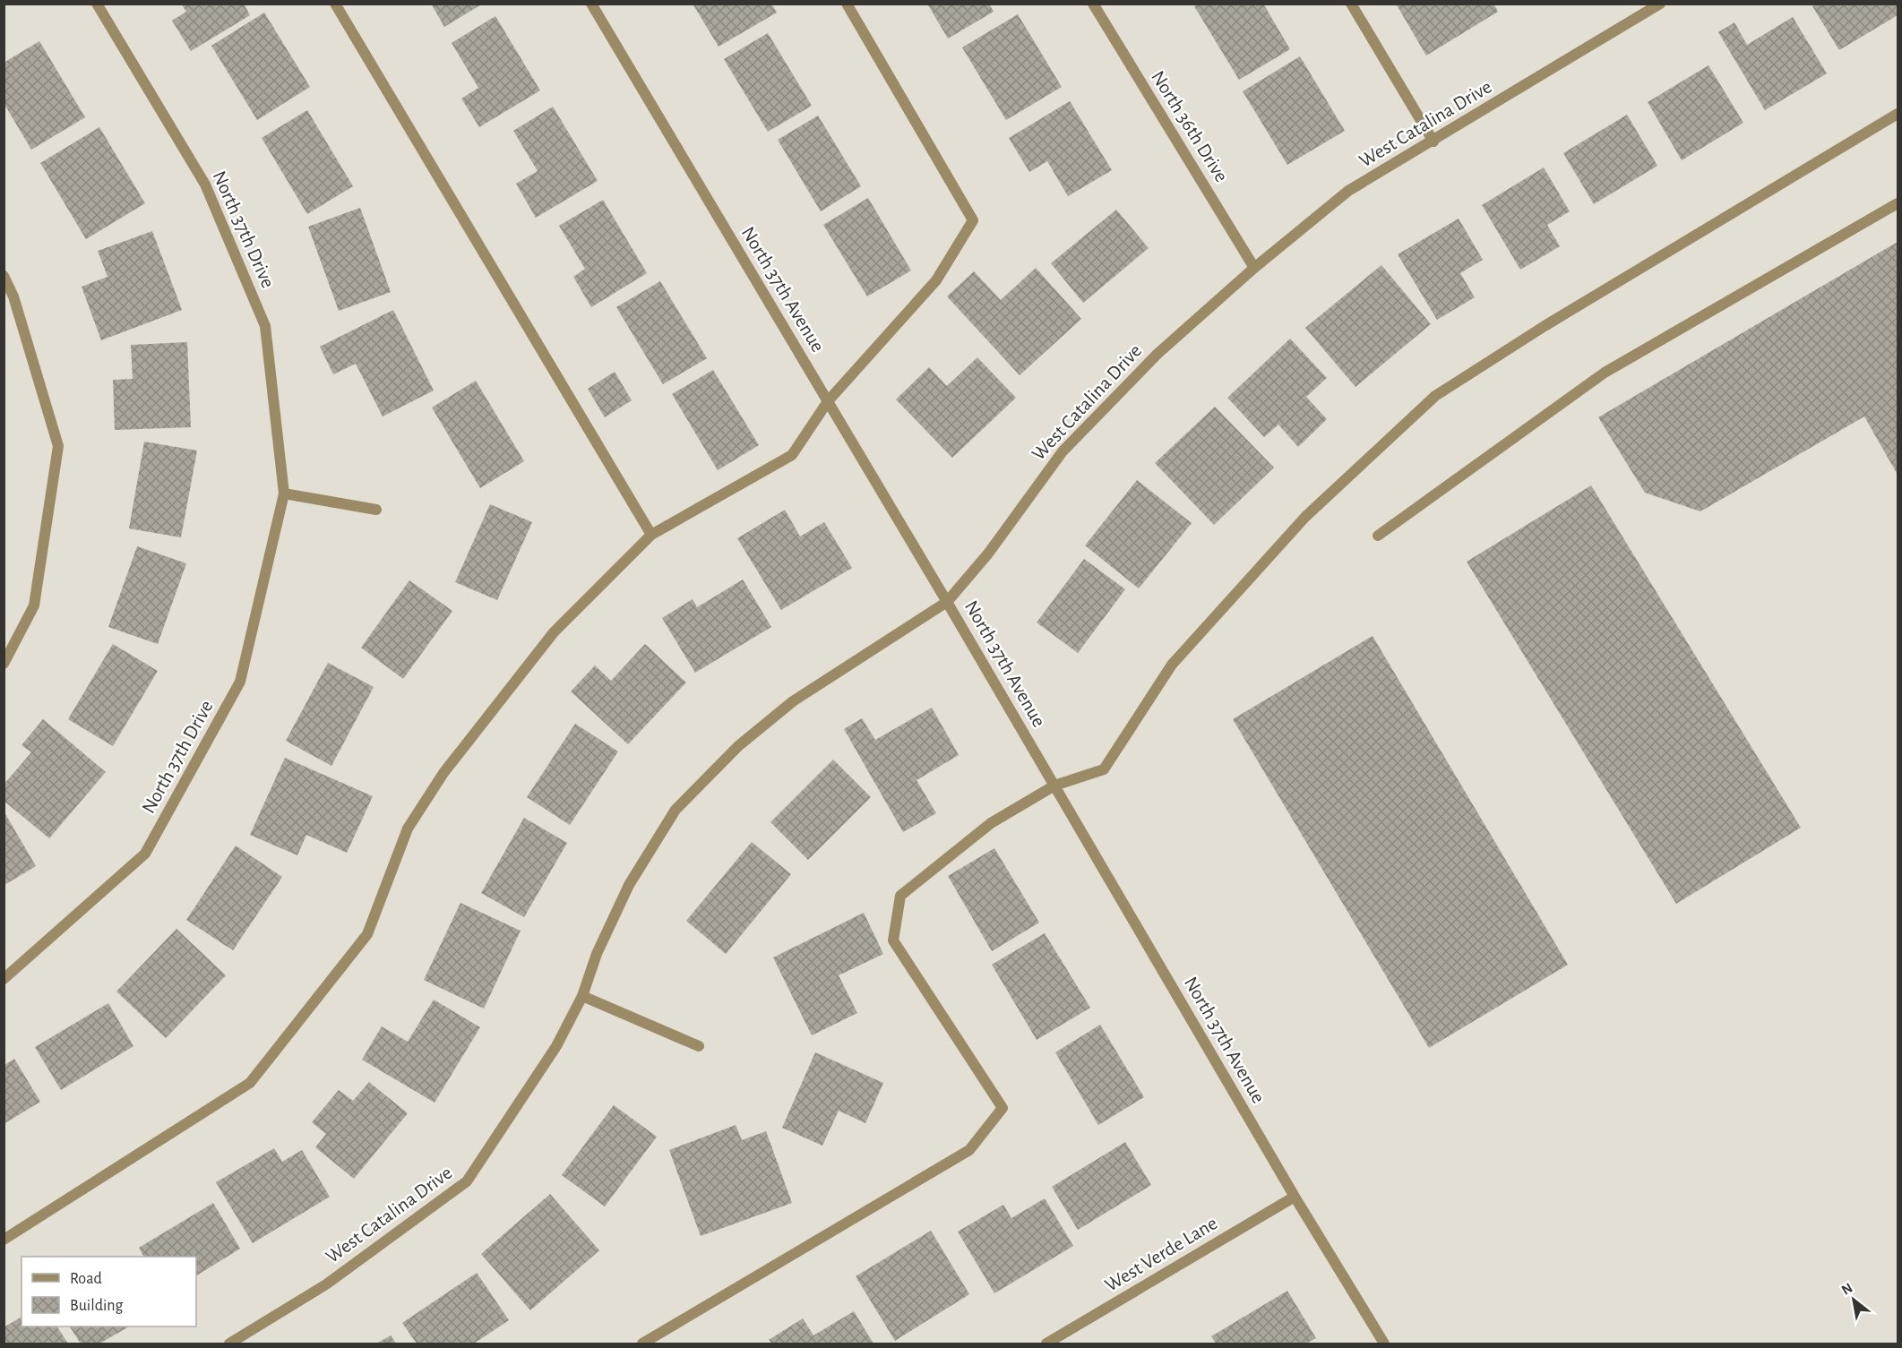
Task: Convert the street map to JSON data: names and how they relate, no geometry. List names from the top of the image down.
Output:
{
  "streets": {
    "street": [
      "West Catalina Drive",
      "North 36th Drive",
      "North 37th Drive",
      "North 37th Avenue",
      "West Verde Lane"
    ]
  },
  "crossings": [
    ["West Catalina Drive", "North 36th Drive"],
    ["West Catalina Drive", "North 37th Avenue"],
    ["North 37th Avenue", "West Verde Lane"]
  ],
  "legend": ["Road", "Building"],
  "north": "top left"
}
